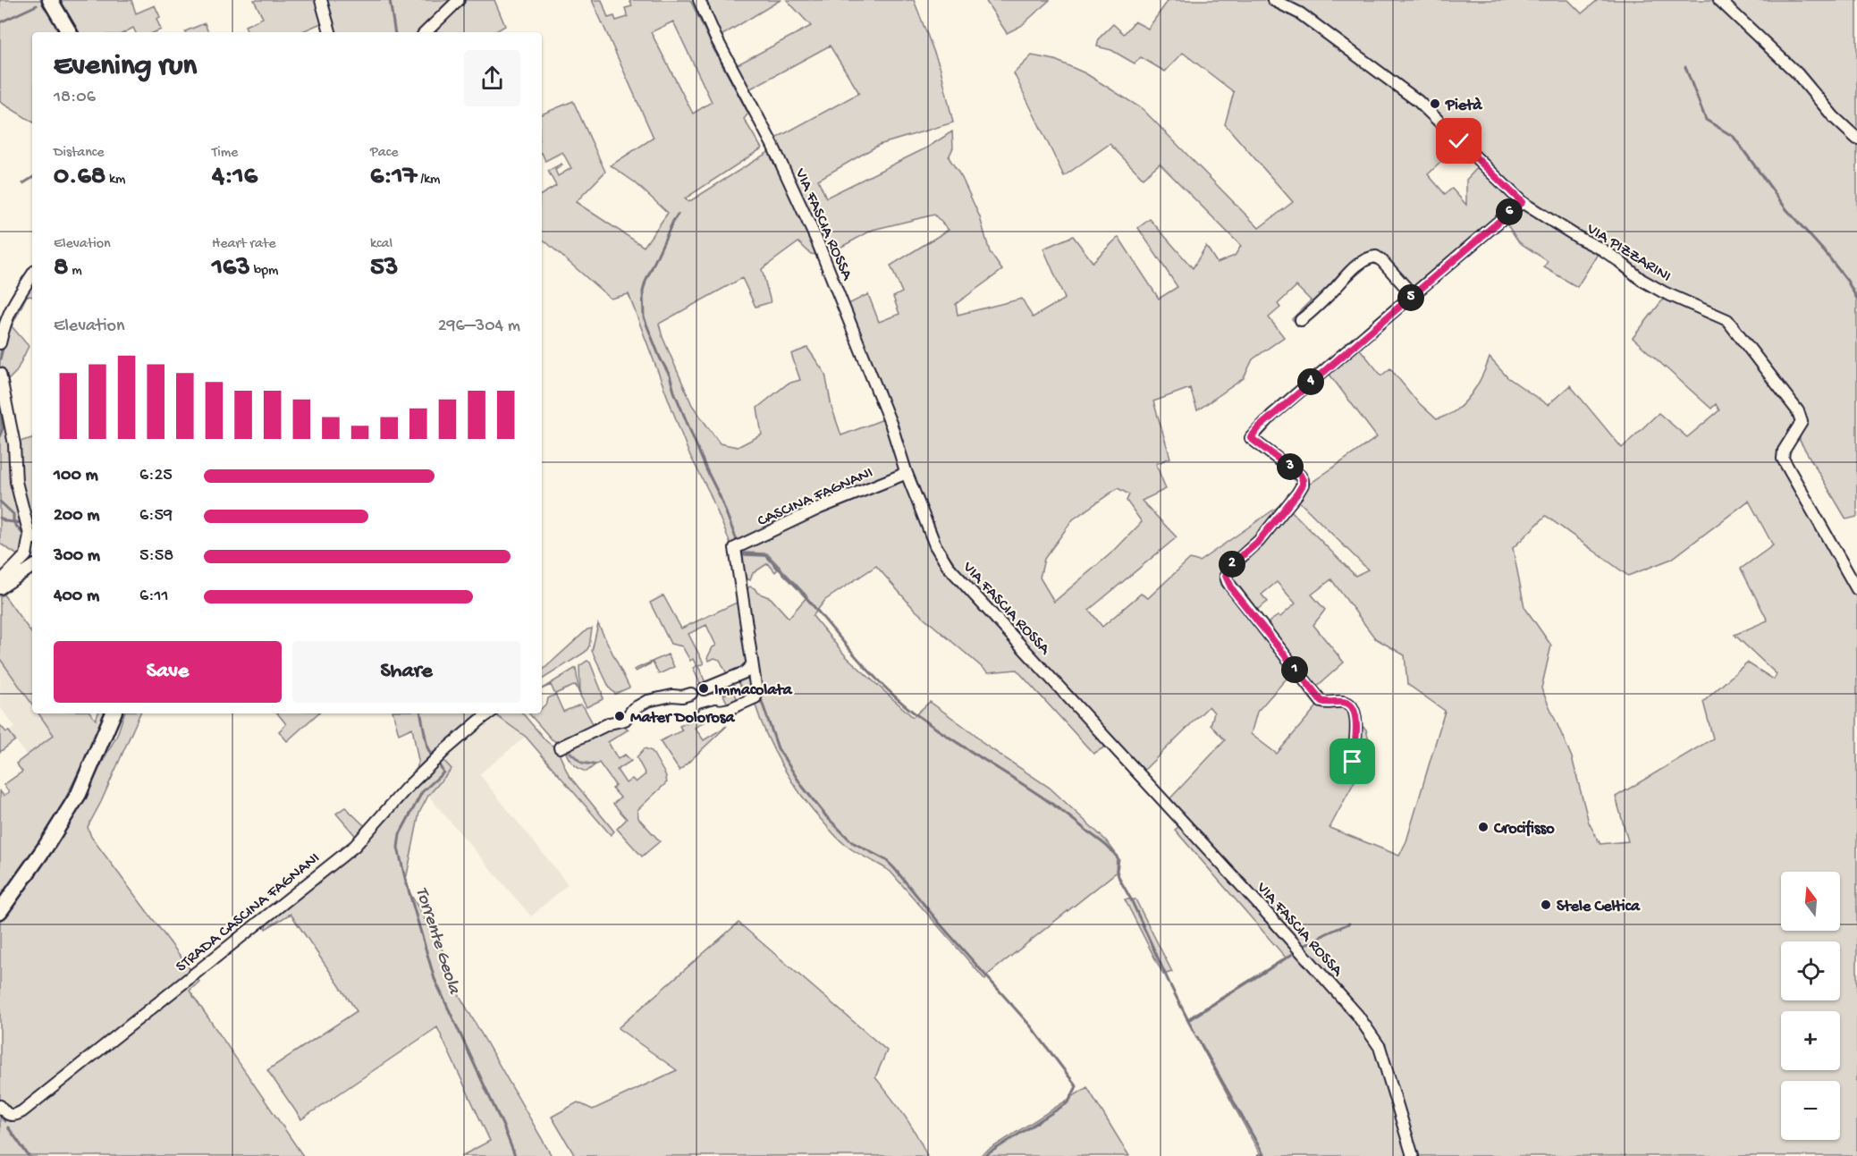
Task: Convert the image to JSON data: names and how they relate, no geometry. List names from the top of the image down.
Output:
{
  "streets": {
    "street": [
      "VIA FASCIA ROSSA",
      "VIA PIZZARINI",
      "CASCINA FAGNANI",
      "STRADA CASCINA FAGNANI"
    ]
  },
  "crossings": [
    ["VIA FASCIA ROSSA", "CASCINA FAGNANI"]
  ],
  "water": ["Torrente Geola"],
  "places": [
    "Pietà",
    "Immacolata",
    "Mater Dolorosa",
    "Crocifisso",
    "Stele Celtica"
  ],
  "north": "top",
  "page": {
    "heading": ["Evening run", "18:06"],
    "stats": [
      ["Distance", "0.68 km"],
      ["Time", "4:16"],
      ["Pace", "6:17 /km"],
      ["Elevation", "8 m"],
      ["Heart rate", "163 bpm"],
      ["kcal", "53"]
    ],
    "pins": [
      "6",
      "5",
      "4",
      "3",
      "2",
      "1"
    ],
    "chart": ["Elevation", "296–304 m"],
    "list": [
      {
        "name": "100 m",
        "note": "6:25"
      },
      {
        "name": "200 m",
        "note": "6:59"
      },
      {
        "name": "300 m",
        "note": "5:58"
      },
      {
        "name": "400 m",
        "note": "6:11"
      }
    ],
    "buttons": ["Save", "Share"],
    "map_buttons": ["+", "−"]
  }
}
